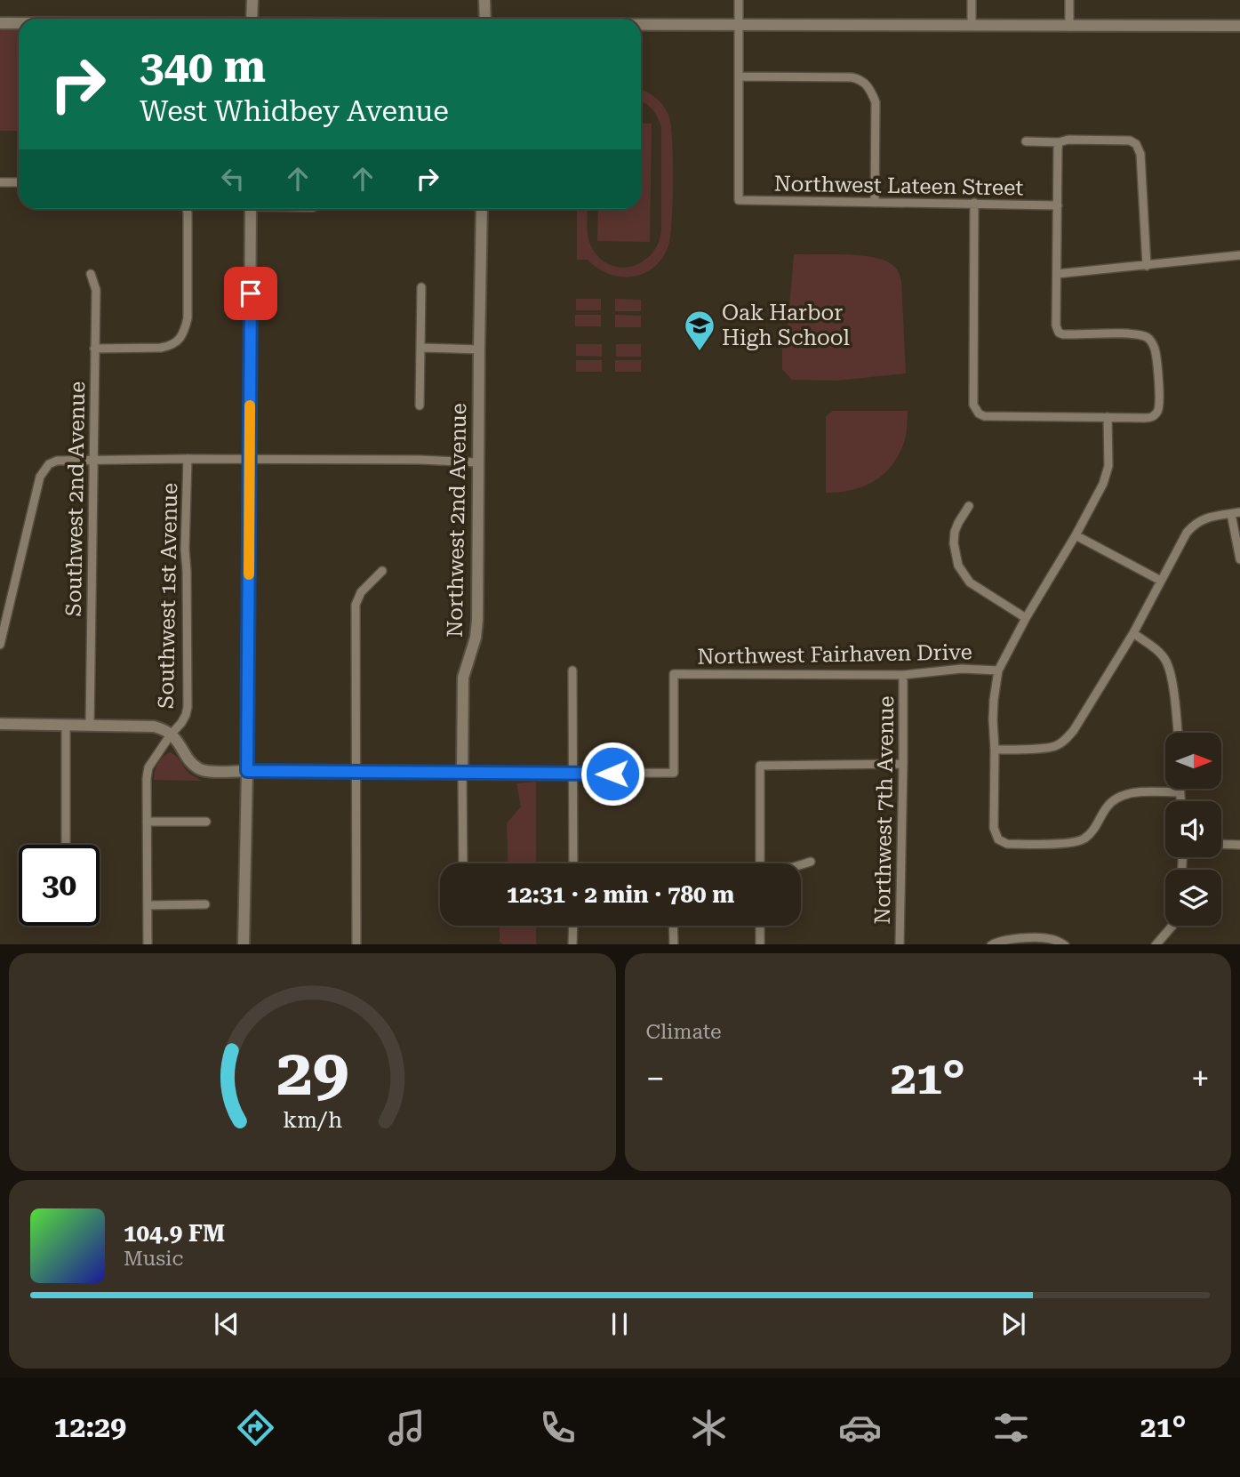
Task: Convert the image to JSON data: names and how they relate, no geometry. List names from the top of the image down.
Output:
{
  "streets": {
    "street": [
      "Northwest Lateen Street",
      "Southwest 2nd Avenue",
      "Northwest 2nd Avenue",
      "Southwest 1st Avenue",
      "Northwest Fairhaven Drive",
      "Northwest 7th Avenue"
    ]
  },
  "crossings": [
    ["Northwest 2nd Avenue", "Northwest Fairhaven Drive"],
    ["Northwest Fairhaven Drive", "Northwest 7th Avenue"]
  ],
  "places": {
    "school or university": ["Oak Harbor High School"]
  },
  "north": "right",
  "page": {
    "turn": ["340 m", "West Whidbey Avenue"],
    "limit": "30",
    "trip": "12:31 · 2 min · 780 m",
    "tile": "Climate",
    "heat": ["−", "21°", "+"],
    "song": ["104.9 FM", "Music"],
    "tabs": ["12:29", "21°"],
    "gauge": ["29", "km/h"]
  }
}
